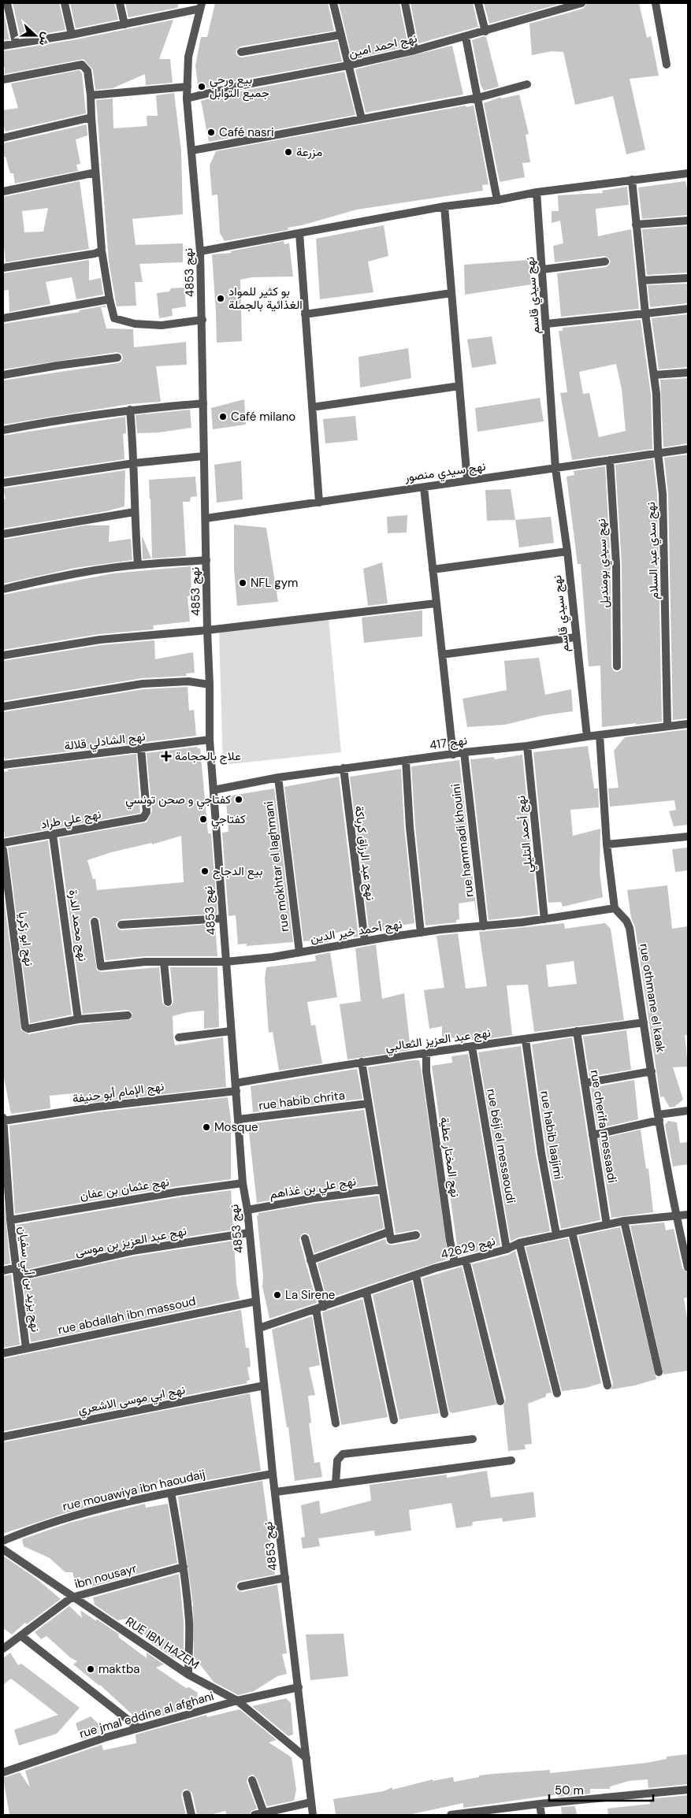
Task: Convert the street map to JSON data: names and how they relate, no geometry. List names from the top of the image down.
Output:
{
  "streets": {
    "street": [
      "نهج احمد امين",
      "نهج 4853",
      "نهج سيدي قاسم",
      "نهج سيدي منصور",
      "نهج سدي عبد السلام",
      "نهج سيدي بومنديل",
      "نهج الشادلي قلالة",
      "نهج 417",
      "نهج علي طراد",
      "نهج أحمد التليلي",
      "rue hammadi khouini",
      "نهج عبد الرزاق كرباكة",
      "rue mokhtar el laghmani",
      "نهج محمد الدرة",
      "نهج أحمد خير الدين",
      "نهج ابو زكريا",
      "rue othmane el kaak",
      "نهج عبد العزيز الثعالبي",
      "نهج الإمام أبو حنيفة",
      "rue habib chrita",
      "rue cherifa messaadi",
      "rue habib laajimi",
      "rue béji el messaoudi",
      "نهج المختار عطية",
      "نهج علي بن غذاهم",
      "نهج عثمان بن عفان",
      "نهج عبد العزيز بن موسى",
      "نهج 42629",
      "نهج يزيد بن أبي سفيان",
      "rue abdallah ibn massoud",
      "نهج ابي موسى الاشعري",
      "rue mouawiya ibn haoudaij",
      "ibn nousayr",
      "RUE IBN HAZEM",
      "rue jmal eddine al afghani"
    ]
  },
  "crossings": [
    ["نهج احمد امين", "نهج 4853"],
    ["نهج 4853", "نهج سيدي منصور"],
    ["نهج 4853", "نهج الشادلي قلالة"],
    ["نهج 4853", "نهج 417"],
    ["نهج 4853", "نهج أحمد خير الدين"],
    ["نهج 4853", "نهج عبد العزيز الثعالبي"],
    ["نهج 4853", "نهج الإمام أبو حنيفة"],
    ["نهج 4853", "rue habib chrita"],
    ["نهج 4853", "نهج علي بن غذاهم"],
    ["نهج 4853", "نهج عثمان بن عفان"],
    ["نهج 4853", "نهج عبد العزيز بن موسى"],
    ["نهج 4853", "نهج 42629"],
    ["نهج 4853", "rue abdallah ibn massoud"],
    ["نهج 4853", "نهج ابي موسى الاشعري"],
    ["نهج 4853", "rue mouawiya ibn haoudaij"],
    ["نهج 4853", "RUE IBN HAZEM"],
    ["نهج 4853", "rue jmal eddine al afghani"],
    ["نهج سيدي قاسم", "نهج سيدي منصور"],
    ["نهج سيدي قاسم", "نهج 417"],
    ["نهج سيدي منصور", "نهج سدي عبد السلام"],
    ["نهج سيدي منصور", "نهج سيدي بومنديل"],
    ["نهج سدي عبد السلام", "نهج 417"],
    ["نهج الشادلي قلالة", "نهج علي طراد"],
    ["نهج 417", "نهج أحمد التليلي"],
    ["نهج 417", "rue hammadi khouini"],
    ["نهج 417", "نهج عبد الرزاق كرباكة"],
    ["نهج 417", "rue mokhtar el laghmani"],
    ["نهج علي طراد", "نهج محمد الدرة"],
    ["نهج أحمد التليلي", "نهج أحمد خير الدين"],
    ["rue hammadi khouini", "نهج أحمد خير الدين"],
    ["نهج عبد الرزاق كرباكة", "نهج أحمد خير الدين"],
    ["rue mokhtar el laghmani", "نهج أحمد خير الدين"],
    ["نهج محمد الدرة", "نهج ابو زكريا"],
    ["نهج أحمد خير الدين", "rue othmane el kaak"],
    ["rue othmane el kaak", "نهج عبد العزيز الثعالبي"],
    ["rue othmane el kaak", "نهج 42629"],
    ["نهج عبد العزيز الثعالبي", "نهج الإمام أبو حنيفة"],
    ["نهج عبد العزيز الثعالبي", "rue cherifa messaadi"],
    ["نهج عبد العزيز الثعالبي", "rue habib laajimi"],
    ["نهج عبد العزيز الثعالبي", "rue béji el messaoudi"],
    ["نهج عبد العزيز الثعالبي", "نهج المختار عطية"],
    ["نهج الإمام أبو حنيفة", "نهج يزيد بن أبي سفيان"],
    ["rue cherifa messaadi", "نهج 42629"],
    ["rue habib laajimi", "نهج 42629"],
    ["rue béji el messaoudi", "نهج 42629"],
    ["نهج المختار عطية", "نهج 42629"],
    ["نهج عثمان بن عفان", "نهج يزيد بن أبي سفيان"],
    ["نهج عبد العزيز بن موسى", "نهج يزيد بن أبي سفيان"],
    ["نهج يزيد بن أبي سفيان", "rue abdallah ibn massoud"],
    ["ibn nousayr", "RUE IBN HAZEM"],
    ["RUE IBN HAZEM", "rue jmal eddine al afghani"]
  ],
  "places": {
    "other": [
      "بيع ورحي جميع التوابل",
      "Café nasri",
      "مزرعة",
      "بو كثير للمواد الغذائية بالجملة",
      "Café milano",
      "NFL gym",
      "كفتاجي و صحن تونسي",
      "كفتاجي",
      "بيع الدجاج",
      "Mosque",
      "La Sirene",
      "maktba"
    ],
    "health": ["علاج بالحجامة"]
  },
  "scale_bar": "50 m",
  "north": "right"
}
